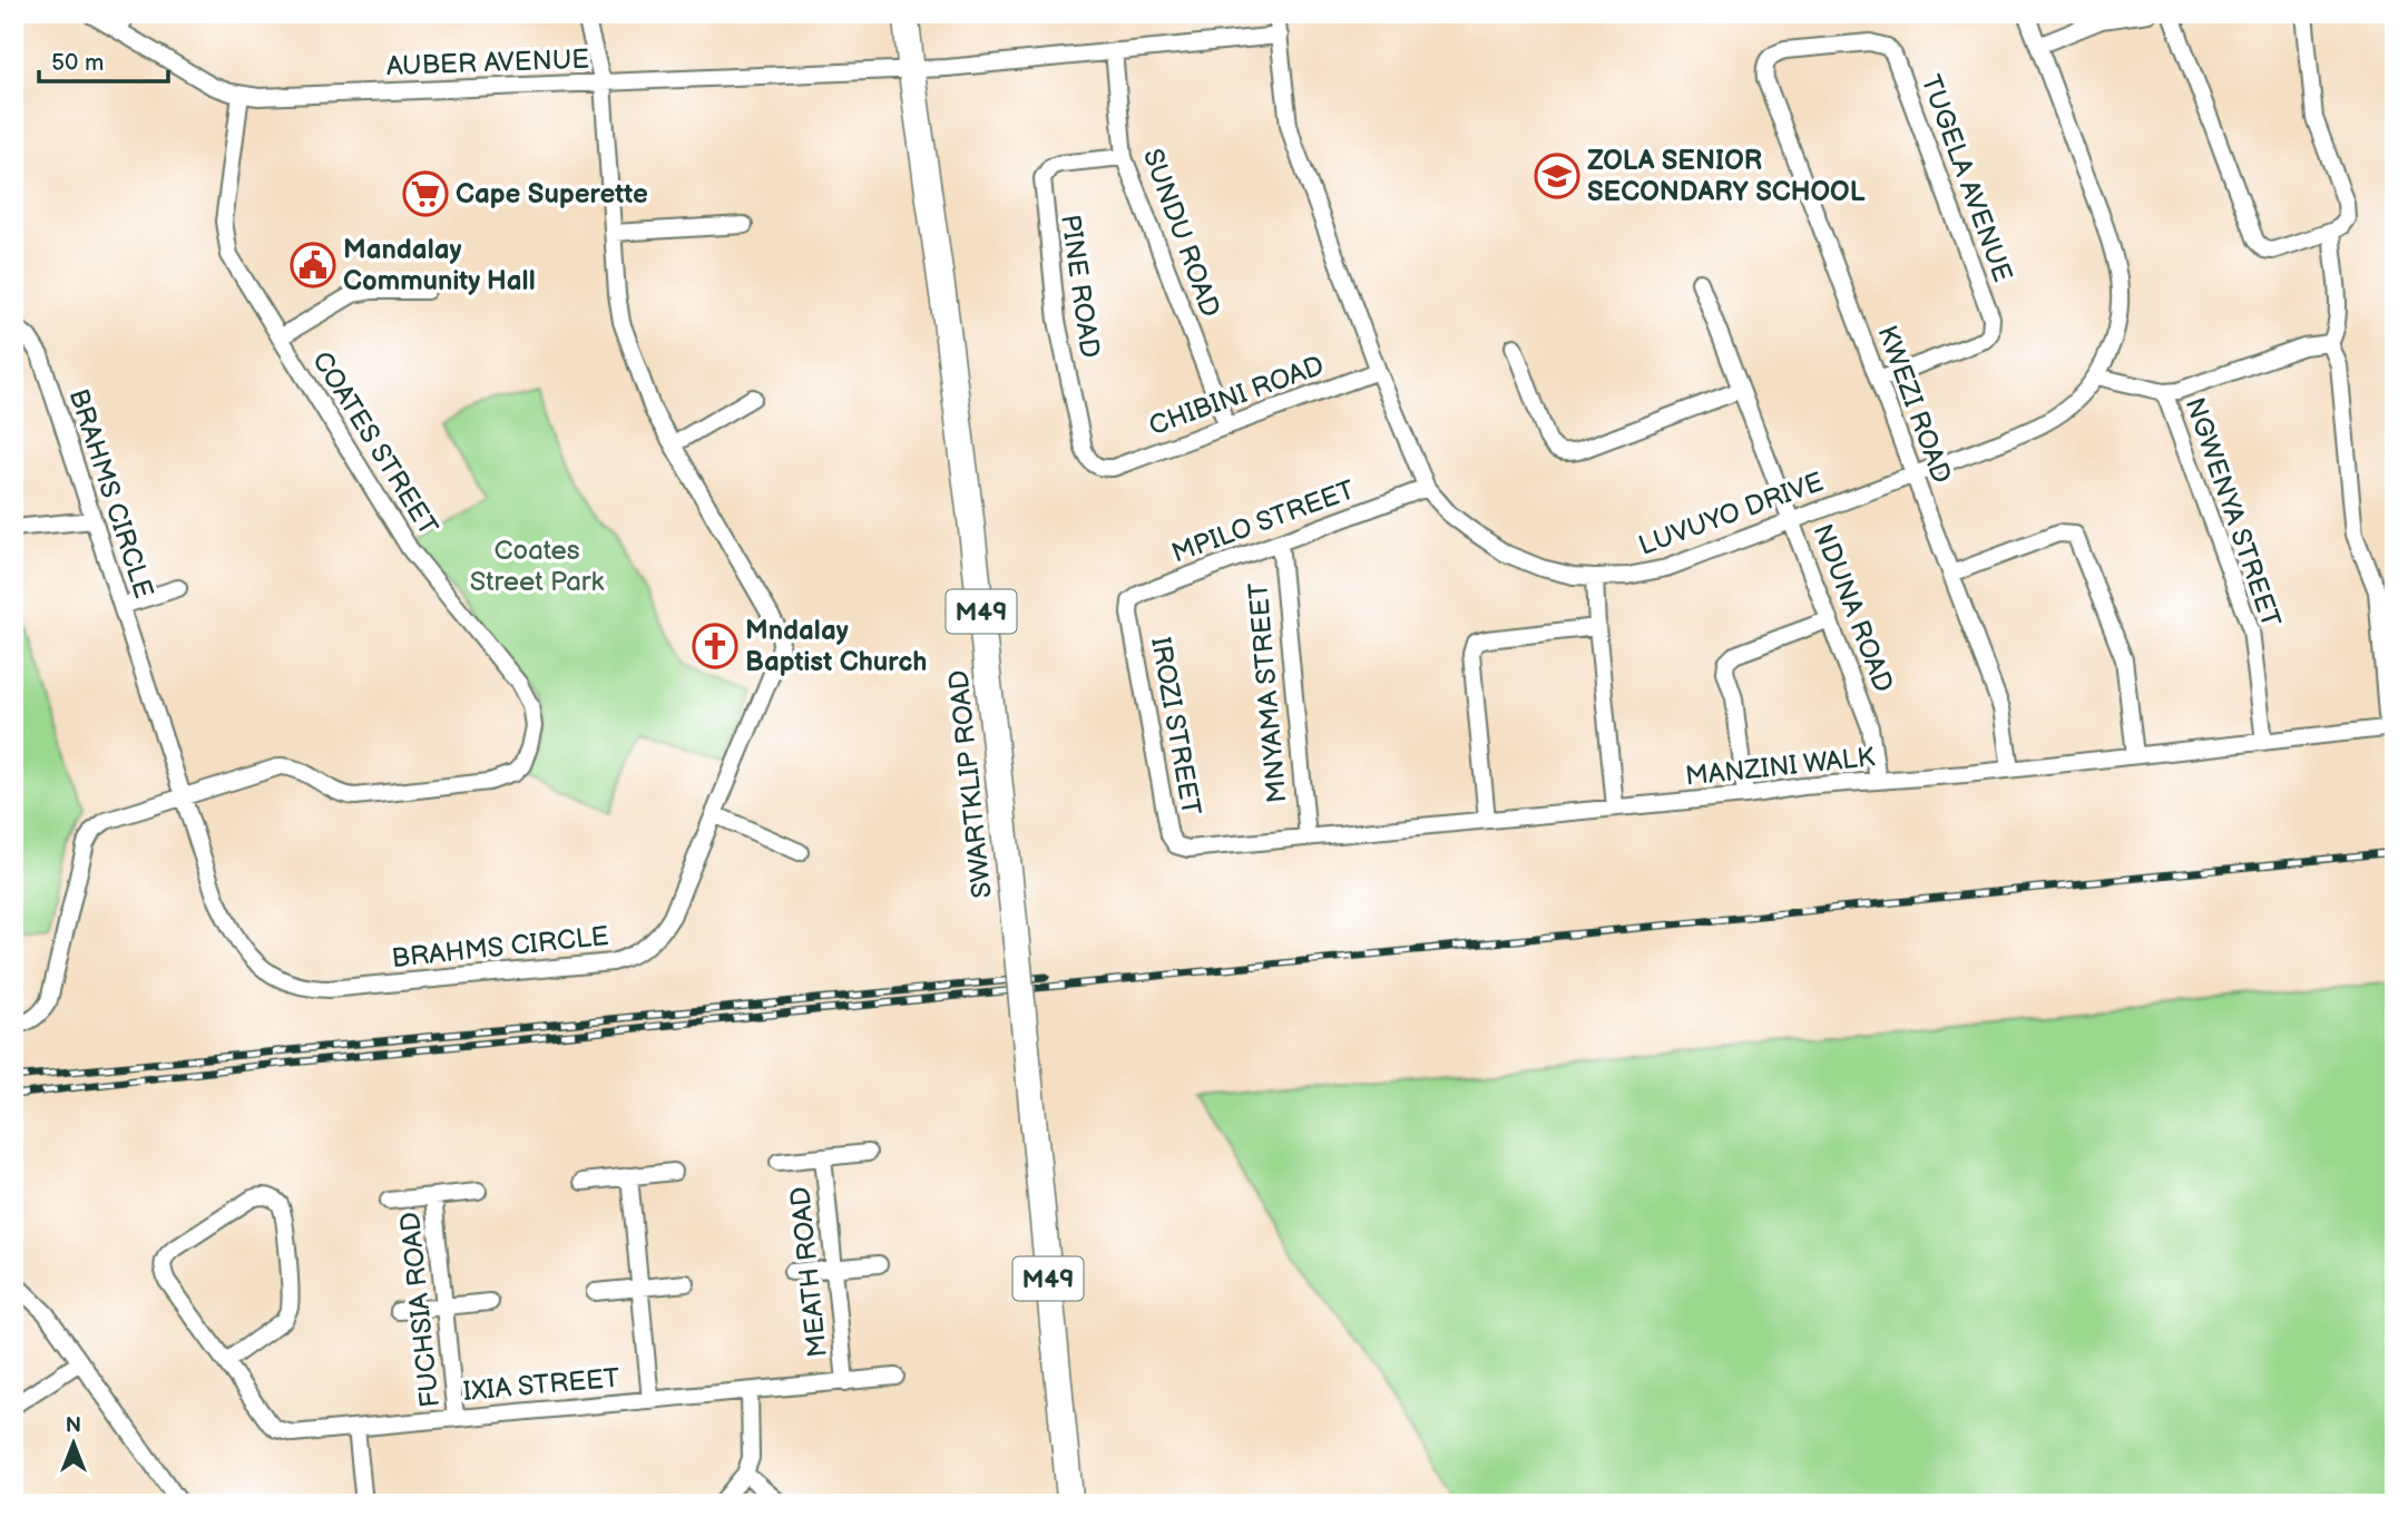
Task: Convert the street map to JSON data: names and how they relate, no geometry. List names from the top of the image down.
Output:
{
  "streets": {
    "main road": ["M49", "SWARTKLIP ROAD"],
    "street": [
      "AUBER AVENUE",
      "TUGELA AVENUE",
      "SUNDU ROAD",
      "PINE ROAD",
      "CHIBINI ROAD",
      "KWEZI ROAD",
      "COATES STREET",
      "BRAHMS CIRCLE",
      "NGWENYA STREET",
      "LUVUYO DRIVE",
      "MPILO STREET",
      "NDUNA ROAD",
      "MNYAMA STREET",
      "IROZI STREET",
      "MANZINI WALK",
      "MEATH ROAD",
      "FUCHSIA ROAD",
      "IXIA STREET"
    ]
  },
  "crossings": [
    ["AUBER AVENUE", "SUNDU ROAD"],
    ["AUBER AVENUE", "COATES STREET"],
    ["AUBER AVENUE", "BRAHMS CIRCLE"],
    ["AUBER AVENUE", "LUVUYO DRIVE"],
    ["AUBER AVENUE", "SWARTKLIP ROAD"],
    ["TUGELA AVENUE", "KWEZI ROAD"],
    ["SUNDU ROAD", "PINE ROAD"],
    ["SUNDU ROAD", "CHIBINI ROAD"],
    ["PINE ROAD", "CHIBINI ROAD"],
    ["CHIBINI ROAD", "LUVUYO DRIVE"],
    ["KWEZI ROAD", "LUVUYO DRIVE"],
    ["KWEZI ROAD", "MANZINI WALK"],
    ["COATES STREET", "BRAHMS CIRCLE"],
    ["NGWENYA STREET", "MANZINI WALK"],
    ["LUVUYO DRIVE", "MPILO STREET"],
    ["LUVUYO DRIVE", "NDUNA ROAD"],
    ["MPILO STREET", "MNYAMA STREET"],
    ["MPILO STREET", "IROZI STREET"],
    ["NDUNA ROAD", "MANZINI WALK"],
    ["MNYAMA STREET", "MANZINI WALK"],
    ["IROZI STREET", "MANZINI WALK"],
    ["MEATH ROAD", "IXIA STREET"],
    ["FUCHSIA ROAD", "IXIA STREET"]
  ],
  "parks": ["Coates Street Park"],
  "places": {
    "school or university": ["ZOLA SENIOR SECONDARY SCHOOL"],
    "supermarket": ["Cape Superette"],
    "public building": ["Mandalay Community Hall"],
    "church": ["Mndalay Baptist Church"]
  },
  "scale_bar": "50 m",
  "north": "top"
}
